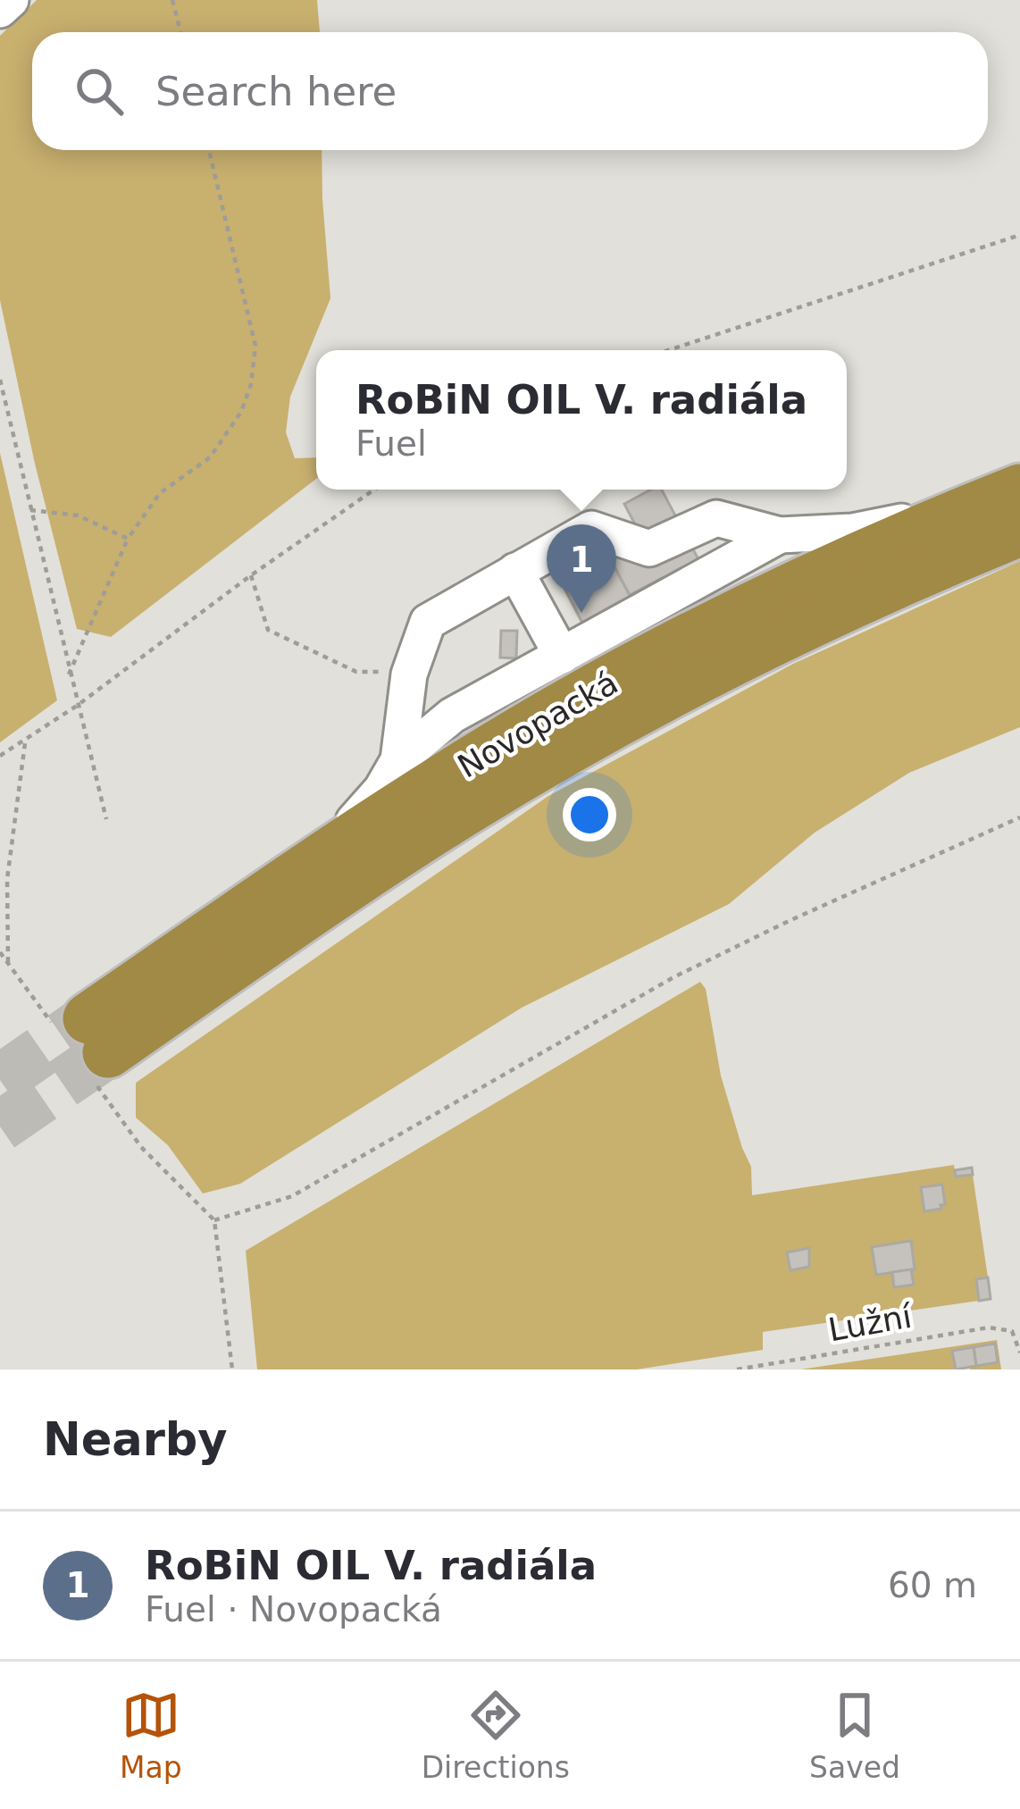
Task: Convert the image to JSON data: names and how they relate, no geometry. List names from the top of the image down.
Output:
{
  "streets": {
    "highway": ["Novopacká"],
    "path": ["Lužní"]
  },
  "page": {
    "search": "Search here",
    "popup": ["RoBiN OIL V. radiála", "Fuel"],
    "pins": "1",
    "heading": "Nearby",
    "list": [
      {
        "mark": "1",
        "name": "RoBiN OIL V. radiála",
        "note": "Fuel · Novopacká",
        "value": "60 m"
      }
    ],
    "nav": ["Map", "Directions", "Saved"]
  }
}
